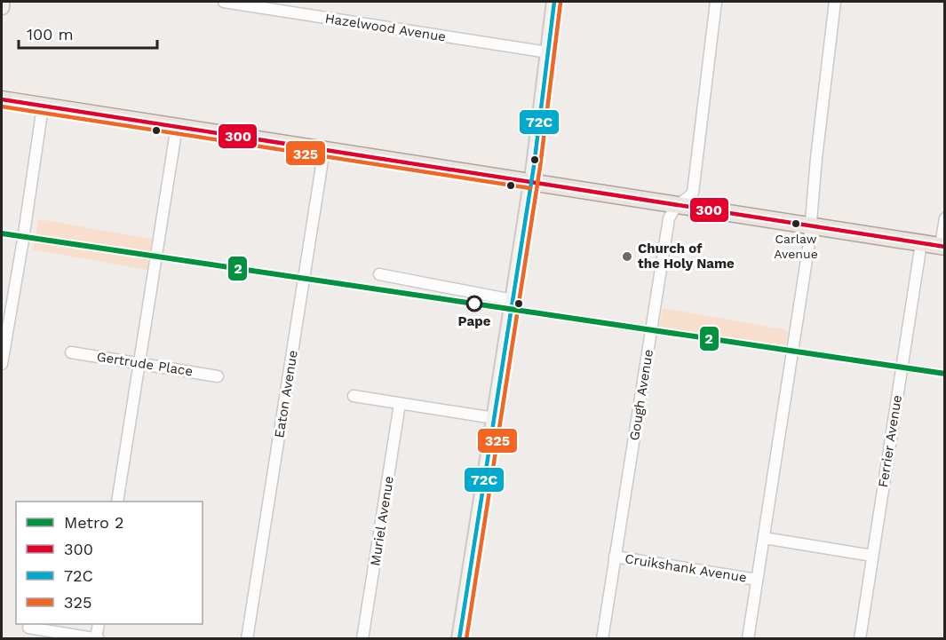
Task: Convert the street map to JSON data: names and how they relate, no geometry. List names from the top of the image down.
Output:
{
  "streets": {
    "street": [
      "Hazelwood Avenue",
      "Gertrude Place",
      "Eaton Avenue",
      "Gough Avenue",
      "Ferrier Avenue",
      "Muriel Avenue",
      "Cruikshank Avenue"
    ]
  },
  "crossings": [
    ["Gough Avenue", "Cruikshank Avenue"]
  ],
  "places": ["Carlaw Avenue", "Church of the Holy Name", "Pape"],
  "lines": [
    "transit line 72C",
    "transit line 325",
    "transit line 300",
    "metro line 2"
  ],
  "legend": [
    "Metro 2",
    "300",
    "72C",
    "325"
  ],
  "scale_bar": "100 m"
}
